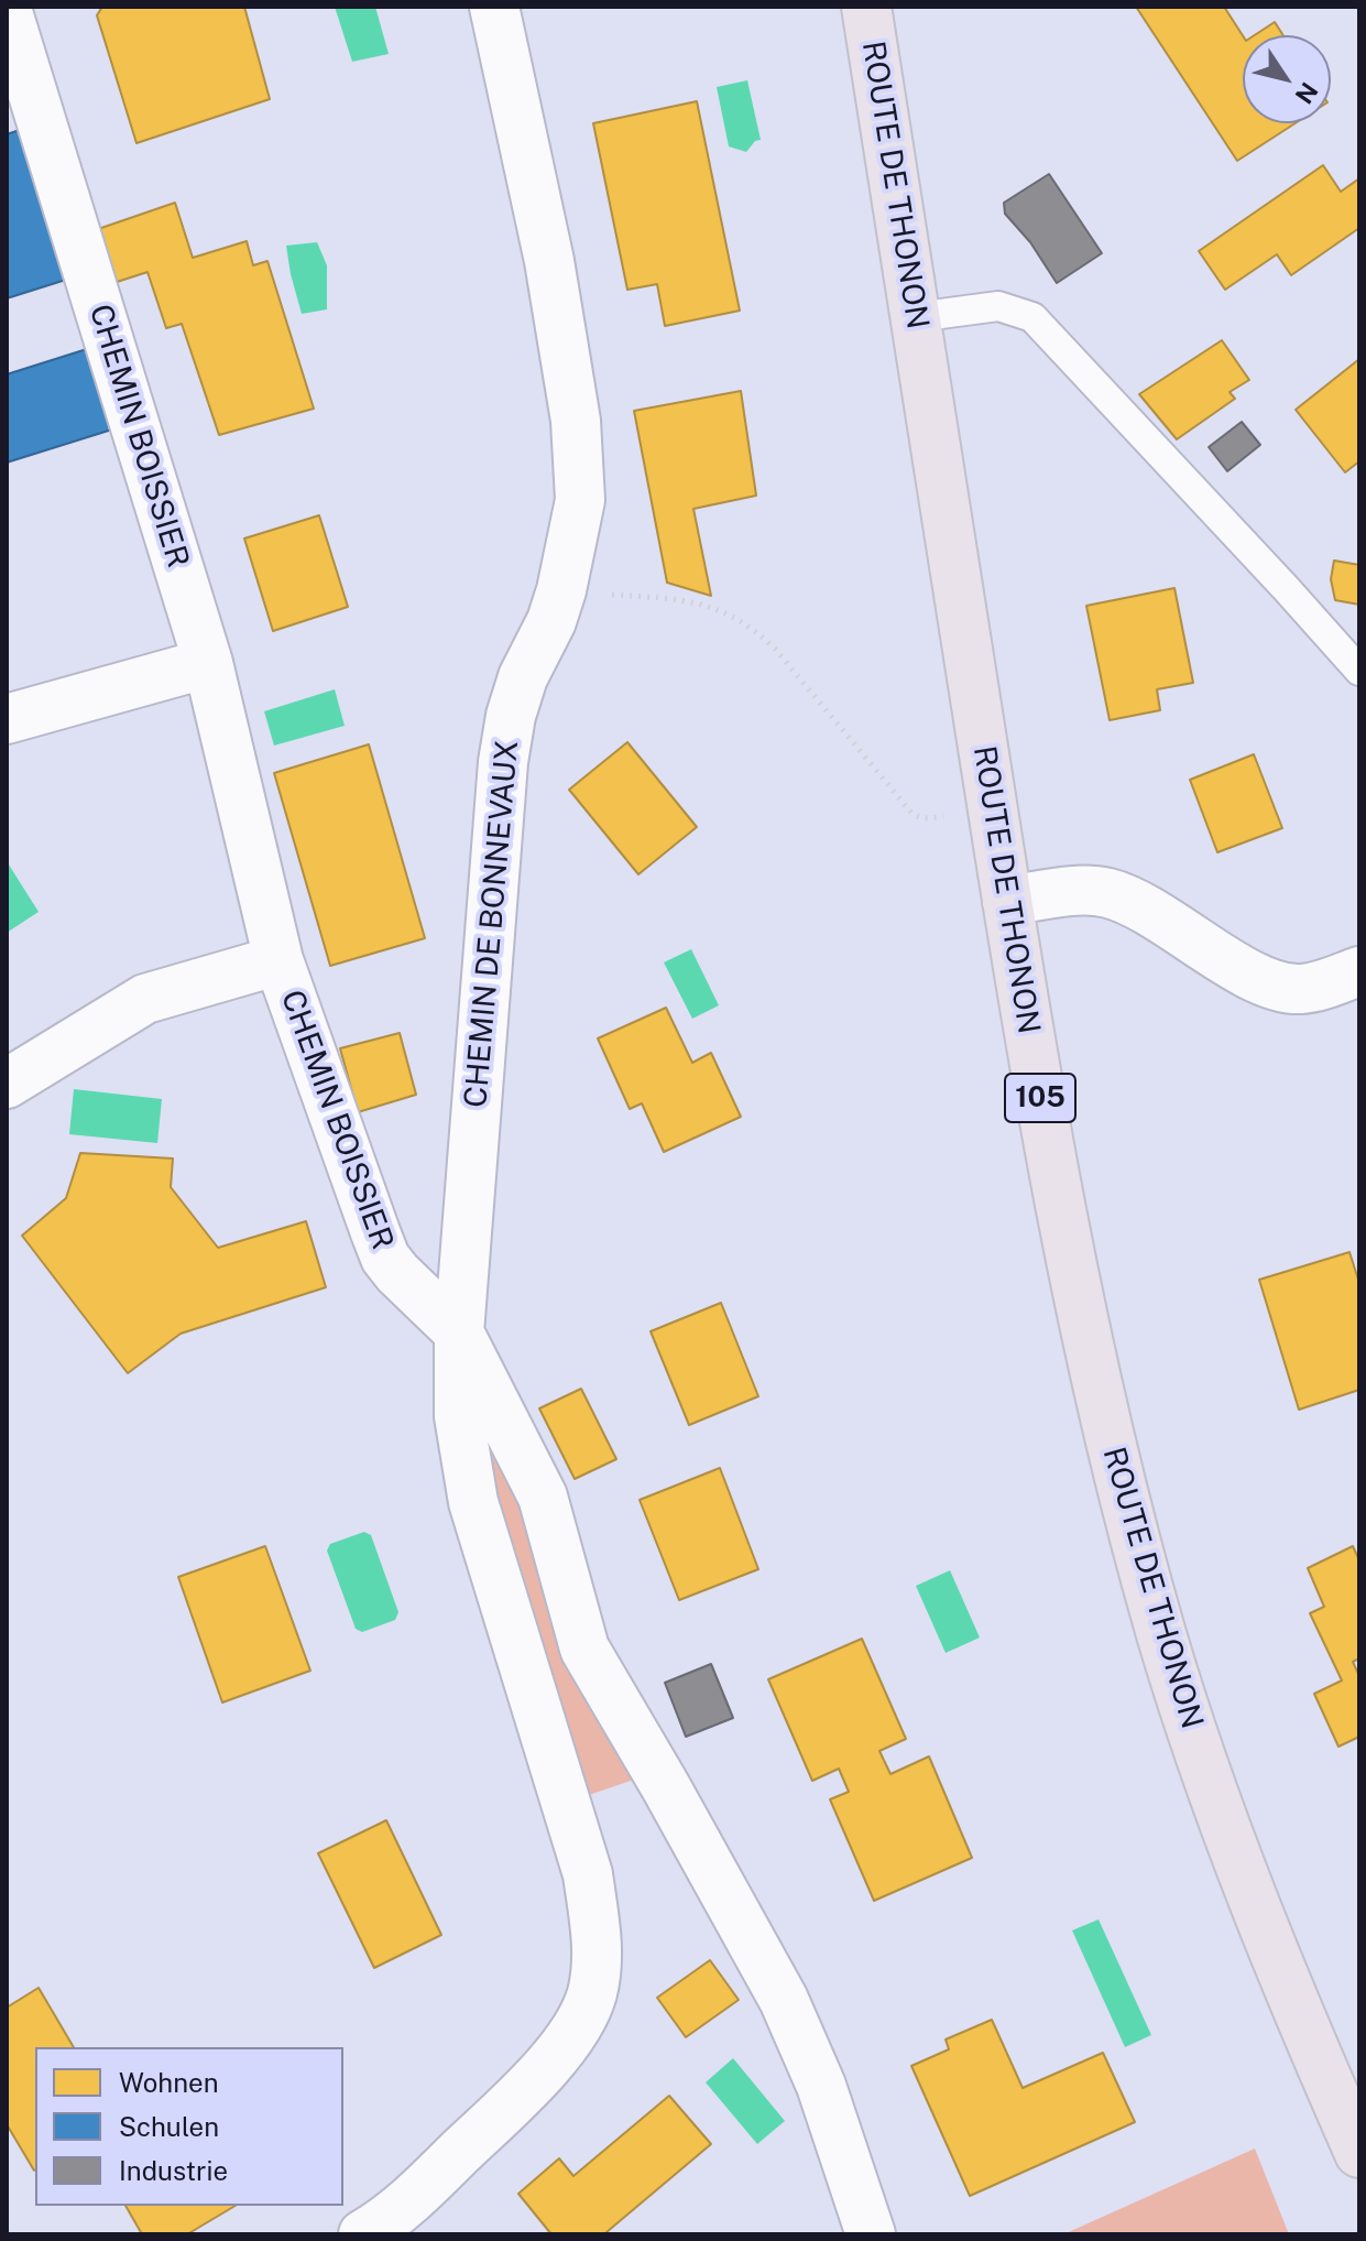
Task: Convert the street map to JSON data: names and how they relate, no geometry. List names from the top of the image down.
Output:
{
  "streets": {
    "main road": ["ROUTE DE THONON", "105"],
    "street": ["CHEMIN BOISSIER", "CHEMIN DE BONNEVAUX"]
  },
  "crossings": [
    ["CHEMIN BOISSIER", "CHEMIN DE BONNEVAUX"]
  ],
  "legend": ["Wohnen", "Schulen", "Industrie"],
  "north": "bottom right"
}
